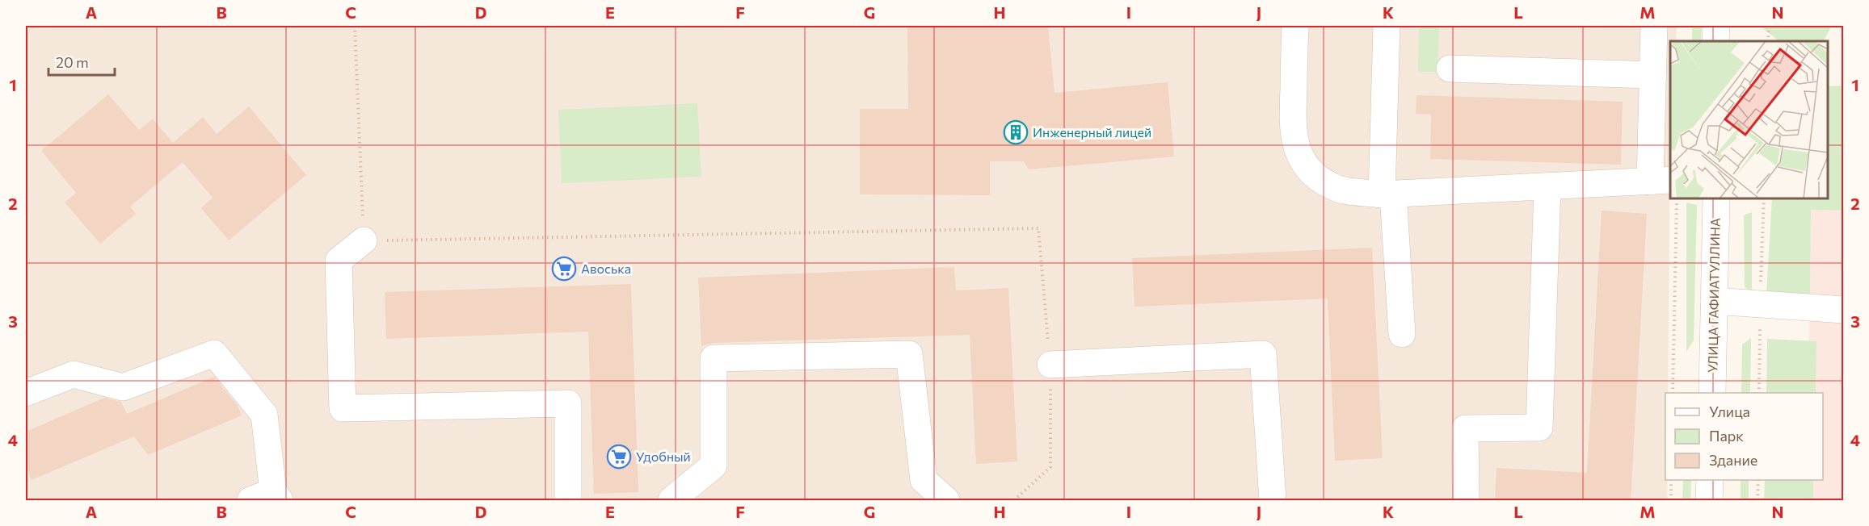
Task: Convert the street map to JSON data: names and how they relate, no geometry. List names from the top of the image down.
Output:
{
  "streets": {
    "street": ["УЛИЦА ГАФИАТУЛЛИНА"]
  },
  "places": {
    "building": ["Инженерный лицей"],
    "supermarket": ["Авоська", "Удобный"]
  },
  "legend": ["Улица", "Парк", "Здание"],
  "scale_bar": "20 m",
  "grid": {
    "columns": [
      "A",
      "B",
      "C",
      "D",
      "E",
      "F",
      "G",
      "H",
      "I",
      "J",
      "K",
      "L",
      "M",
      "N"
    ],
    "rows": [
      "1",
      "2",
      "3",
      "4"
    ]
  }
}
